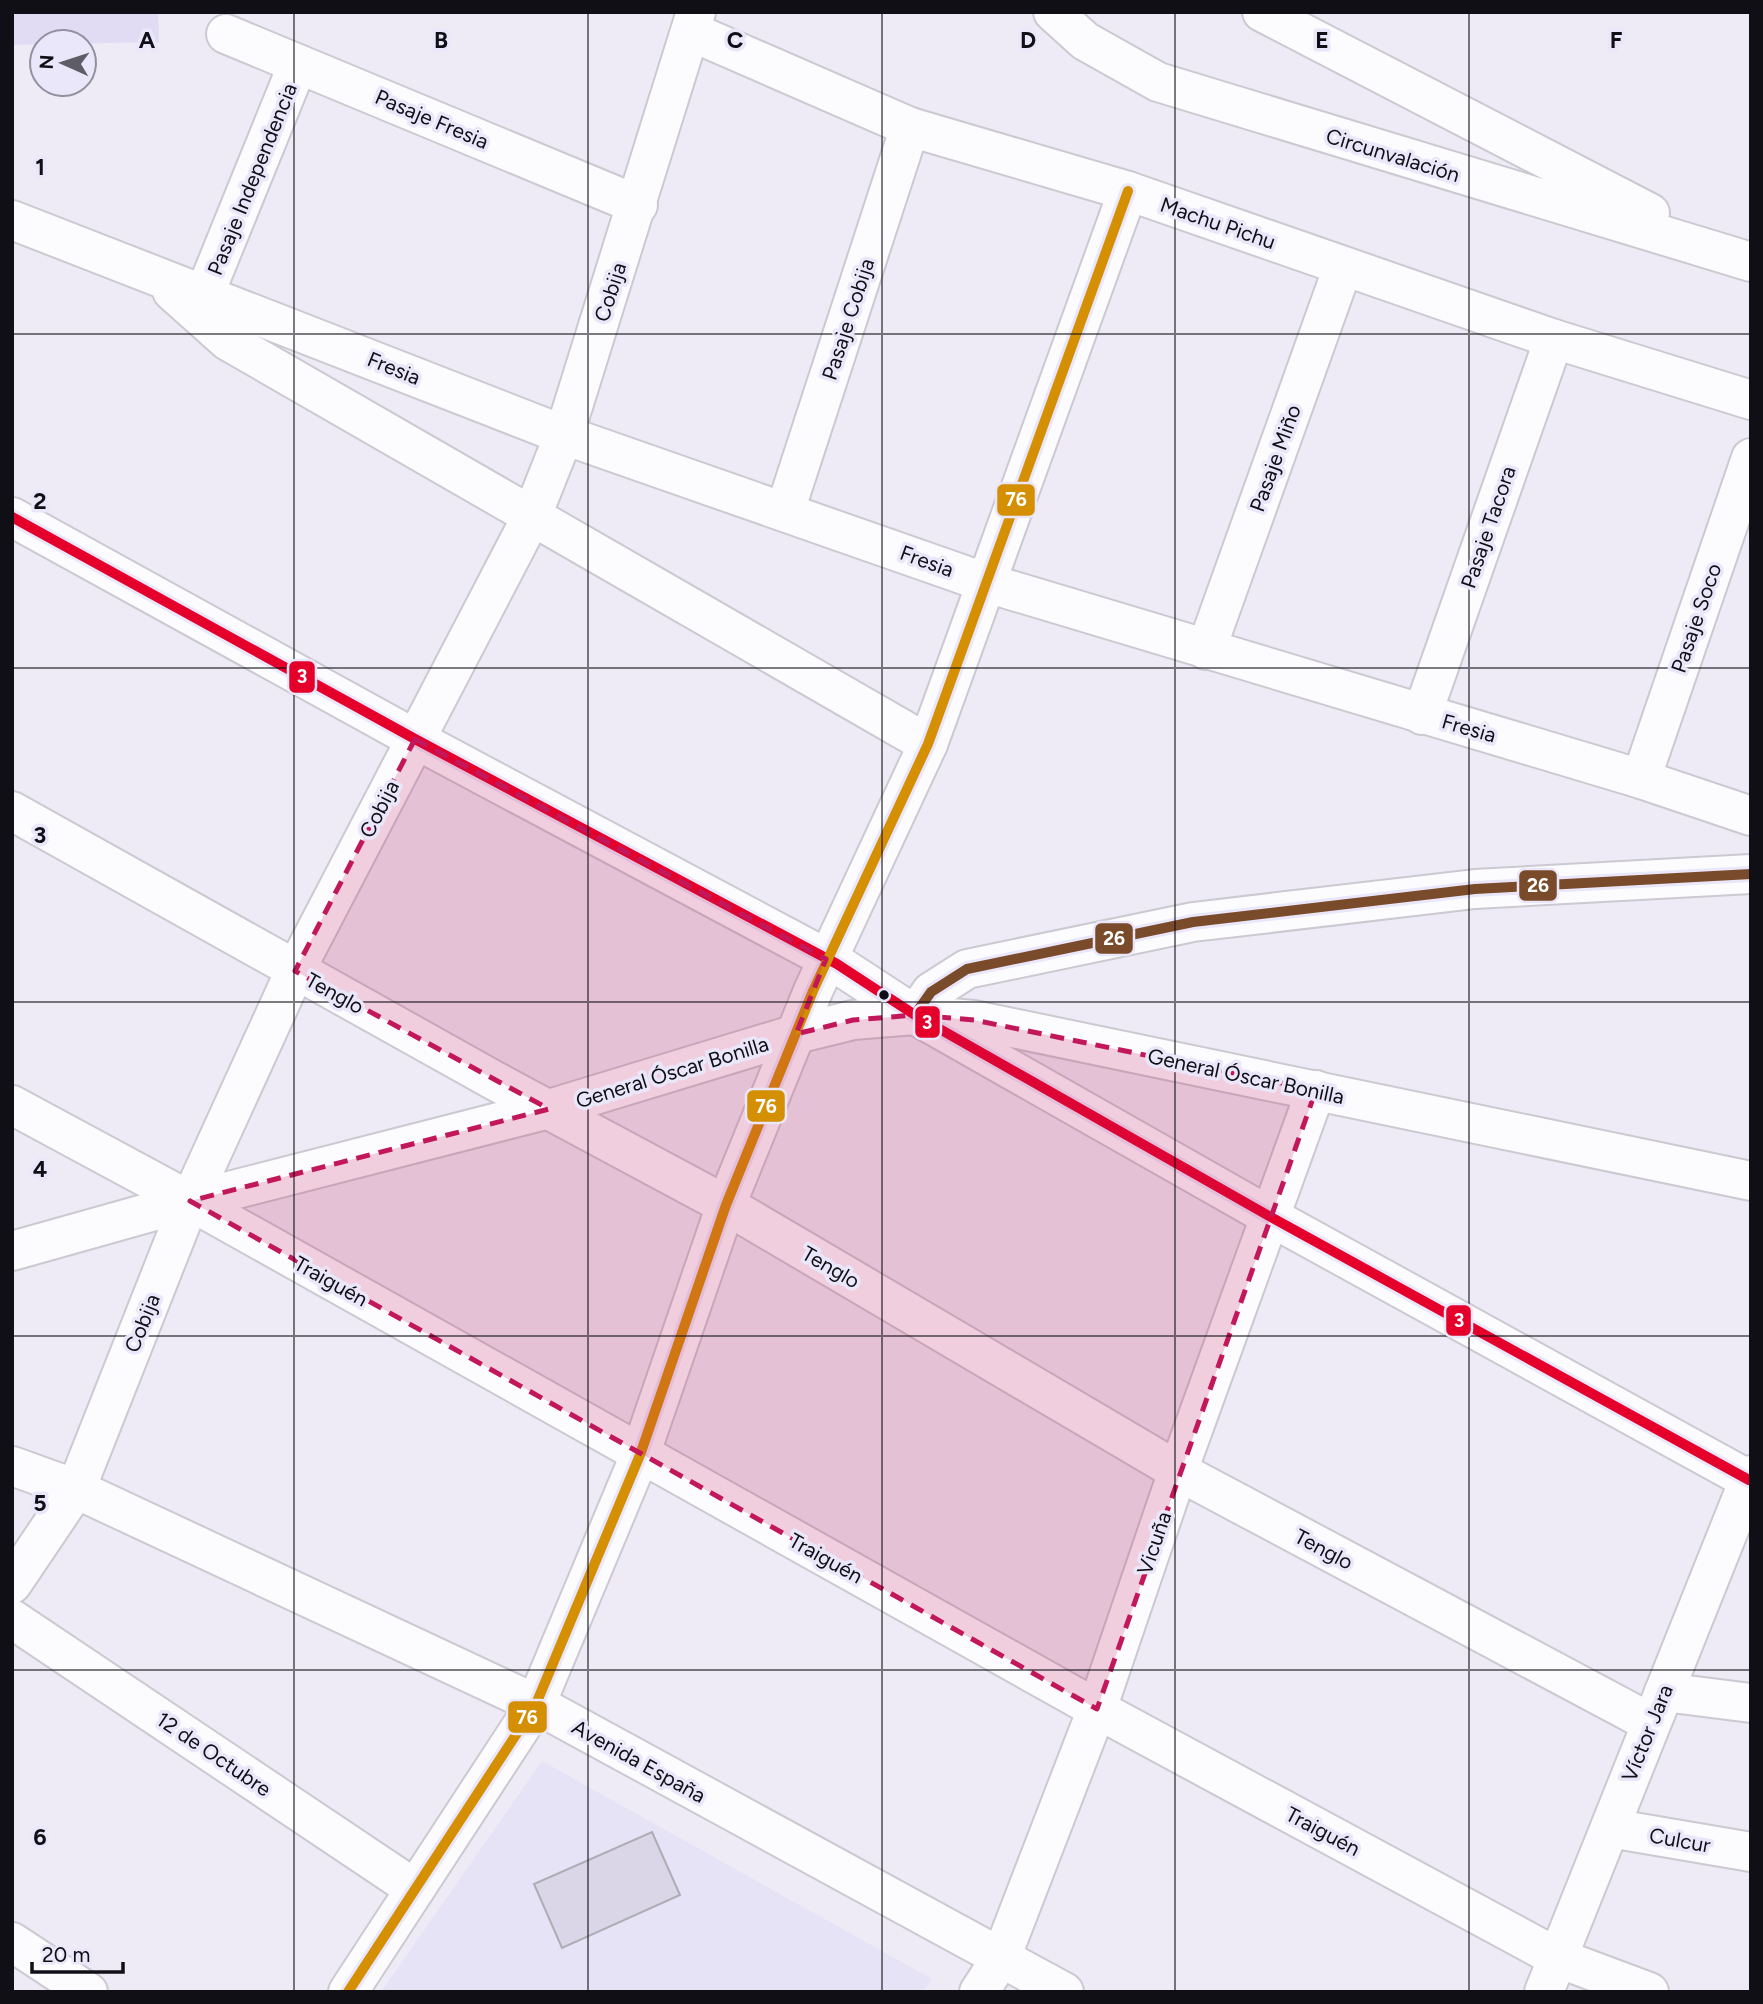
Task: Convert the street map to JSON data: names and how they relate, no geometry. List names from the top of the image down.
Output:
{
  "streets": {
    "street": [
      "Pasaje Fresia",
      "Circunvalación",
      "Pasaje Independencia",
      "Machu Pichu",
      "Cobija",
      "Pasaje Cobija",
      "Fresia",
      "Pasaje Miño",
      "Pasaje Tacora",
      "Pasaje Soco",
      "Tenglo",
      "General Óscar Bonilla",
      "Traiguén",
      "Vicuña",
      "Víctor Jara",
      "12 de Octubre",
      "Avenida España",
      "Culcur"
    ]
  },
  "crossings": [
    ["Pasaje Fresia", "Pasaje Independencia"],
    ["Pasaje Fresia", "Cobija"],
    ["Pasaje Independencia", "Fresia"],
    ["Machu Pichu", "Cobija"],
    ["Machu Pichu", "Pasaje Cobija"],
    ["Machu Pichu", "Pasaje Miño"],
    ["Machu Pichu", "Pasaje Tacora"],
    ["Cobija", "Fresia"],
    ["Cobija", "Tenglo"],
    ["Cobija", "General Óscar Bonilla"],
    ["Cobija", "Traiguén"],
    ["Cobija", "Avenida España"],
    ["Pasaje Cobija", "Fresia"],
    ["Fresia", "Pasaje Miño"],
    ["Fresia", "Pasaje Tacora"],
    ["Fresia", "Pasaje Soco"],
    ["Tenglo", "General Óscar Bonilla"],
    ["Tenglo", "Vicuña"],
    ["Tenglo", "Víctor Jara"],
    ["General Óscar Bonilla", "Traiguén"],
    ["General Óscar Bonilla", "Vicuña"],
    ["Traiguén", "Vicuña"],
    ["Traiguén", "Víctor Jara"],
    ["Vicuña", "Avenida España"],
    ["Víctor Jara", "Culcur"]
  ],
  "lines": ["transit line 76", "transit line 3", "transit line 26"],
  "scale_bar": "20 m",
  "north": "left",
  "grid": {
    "columns": [
      "A",
      "B",
      "C",
      "D",
      "E",
      "F"
    ],
    "rows": [
      "1",
      "2",
      "3",
      "4",
      "5",
      "6"
    ]
  }
}
